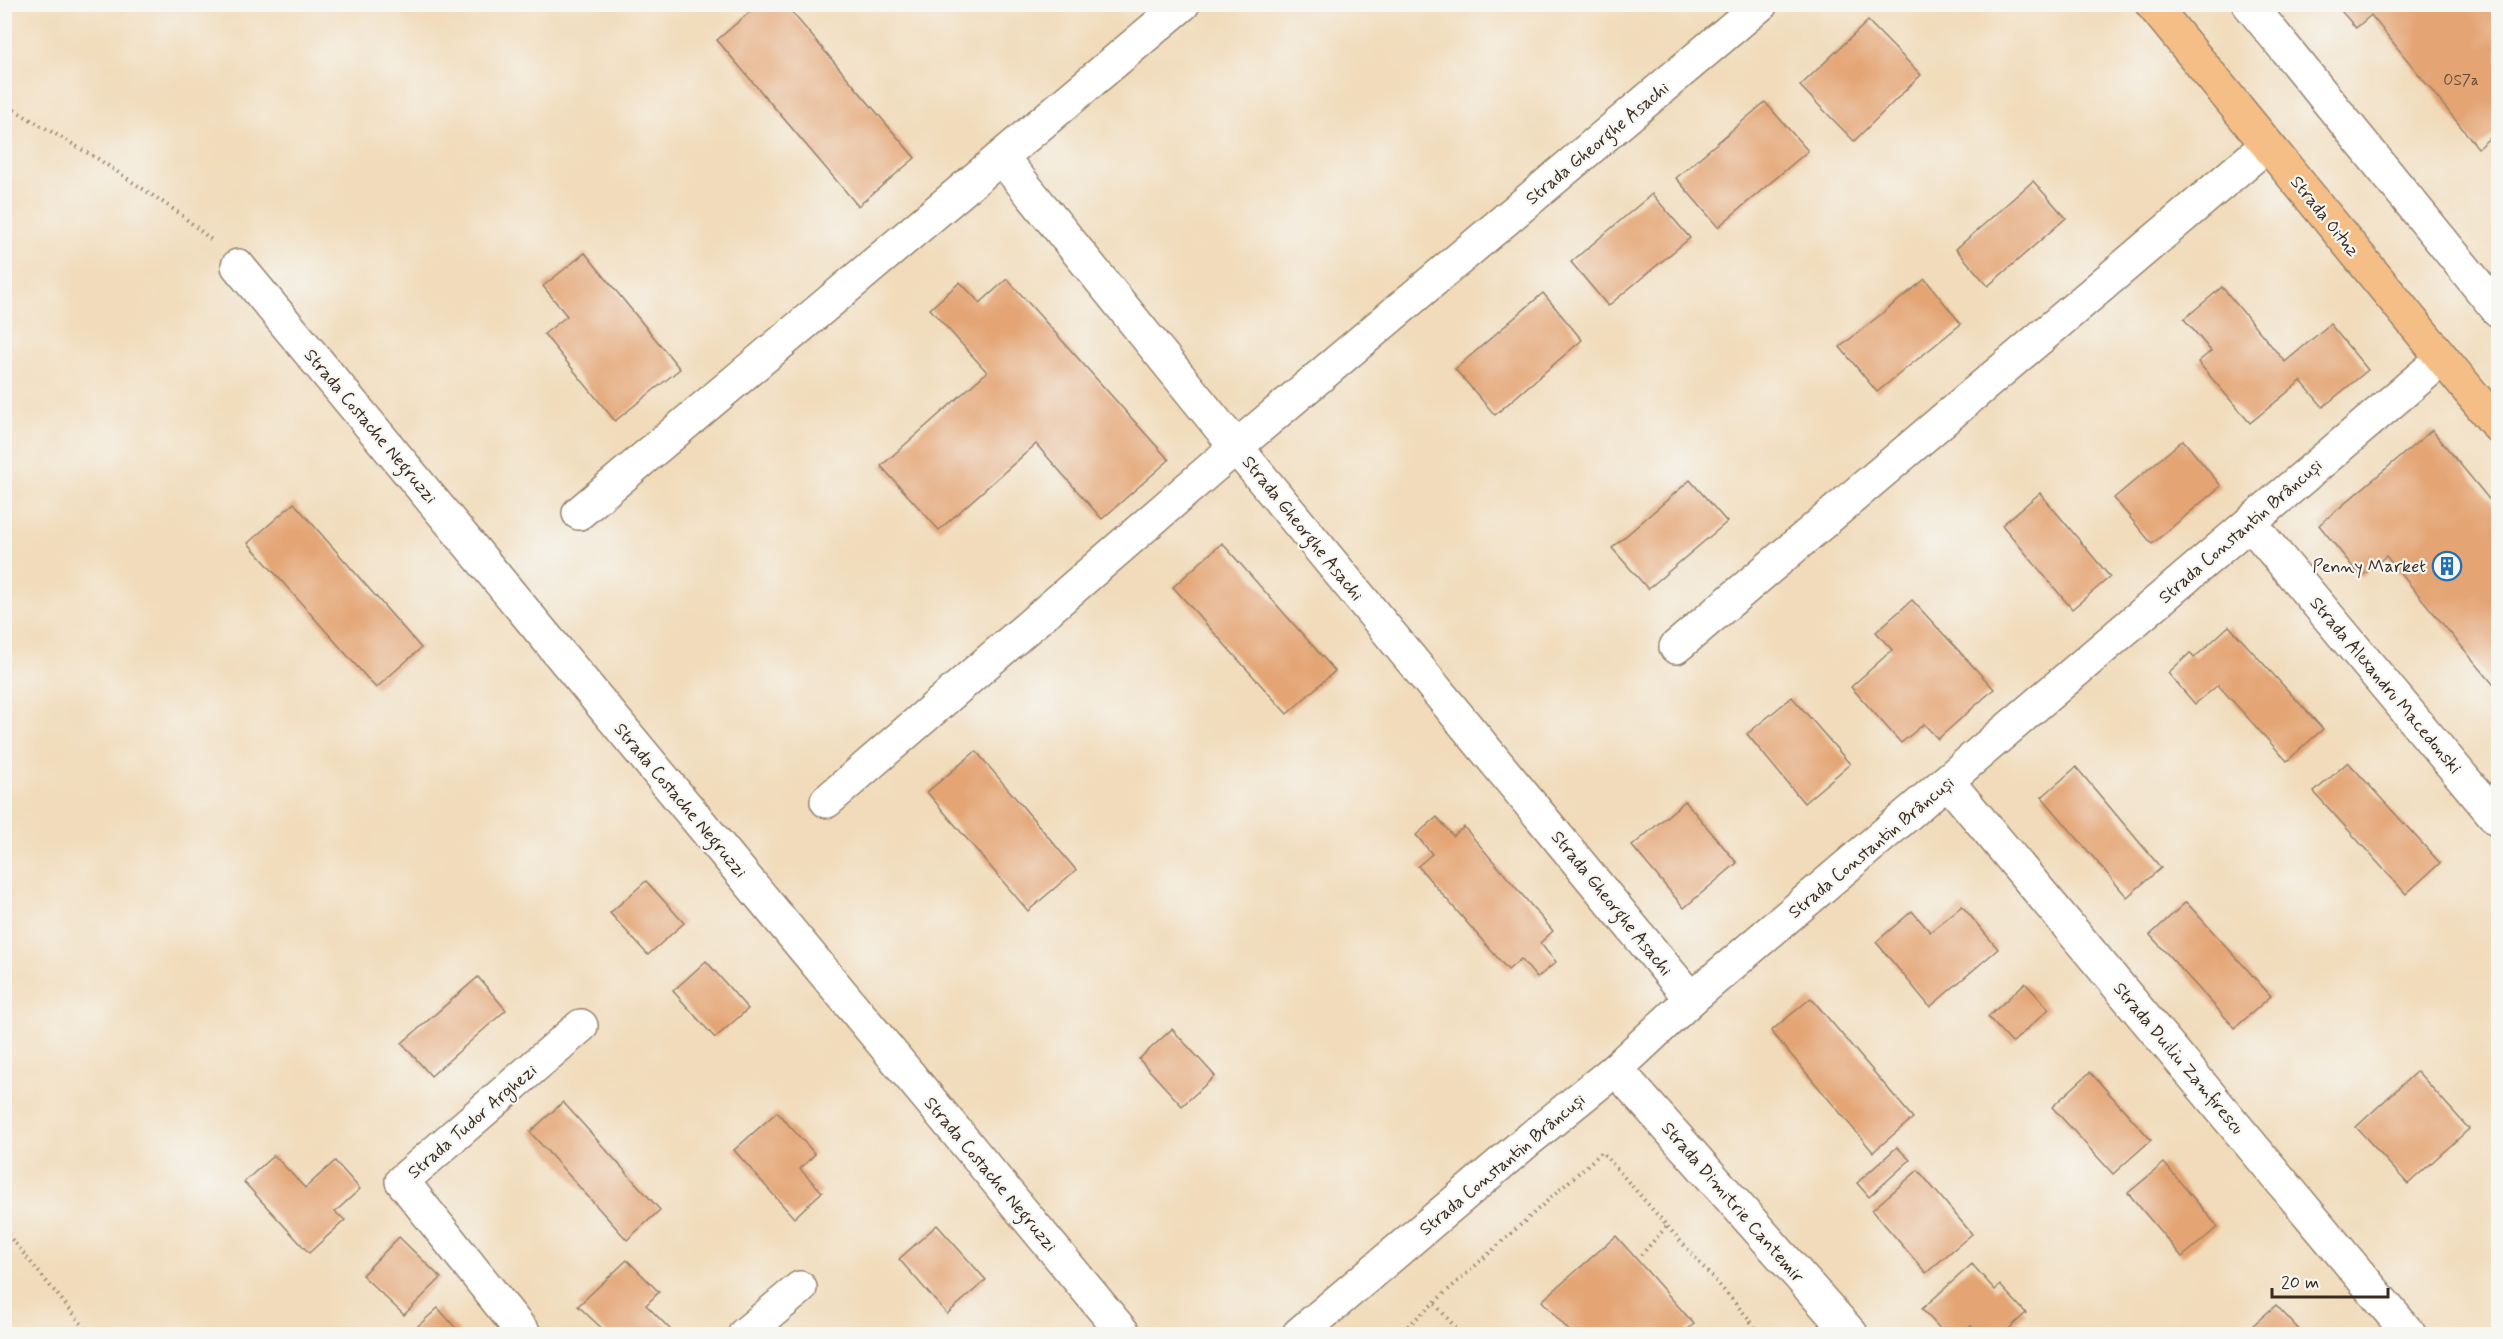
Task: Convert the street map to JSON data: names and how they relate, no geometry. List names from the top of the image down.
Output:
{
  "streets": {
    "main road": ["Strada Oituz"],
    "street": [
      "Strada Gheorghe Asachi",
      "Strada Costache Negruzzi",
      "Strada Constantin Brâncuși",
      "Strada Alexandru Macedonski",
      "Strada Duiliu Zamfirescu",
      "Strada Tudor Arghezi",
      "Strada Dimitrie Cantemir"
    ]
  },
  "crossings": [
    ["Strada Gheorghe Asachi", "Strada Constantin Brâncuși"],
    ["Strada Oituz", "Strada Constantin Brâncuși"],
    ["Strada Constantin Brâncuși", "Strada Alexandru Macedonski"],
    ["Strada Constantin Brâncuși", "Strada Duiliu Zamfirescu"],
    ["Strada Constantin Brâncuși", "Strada Dimitrie Cantemir"]
  ],
  "places": {
    "building": ["Penny Market"]
  },
  "house_numbers": ["OS7a"],
  "scale_bar": "20 m"
}
